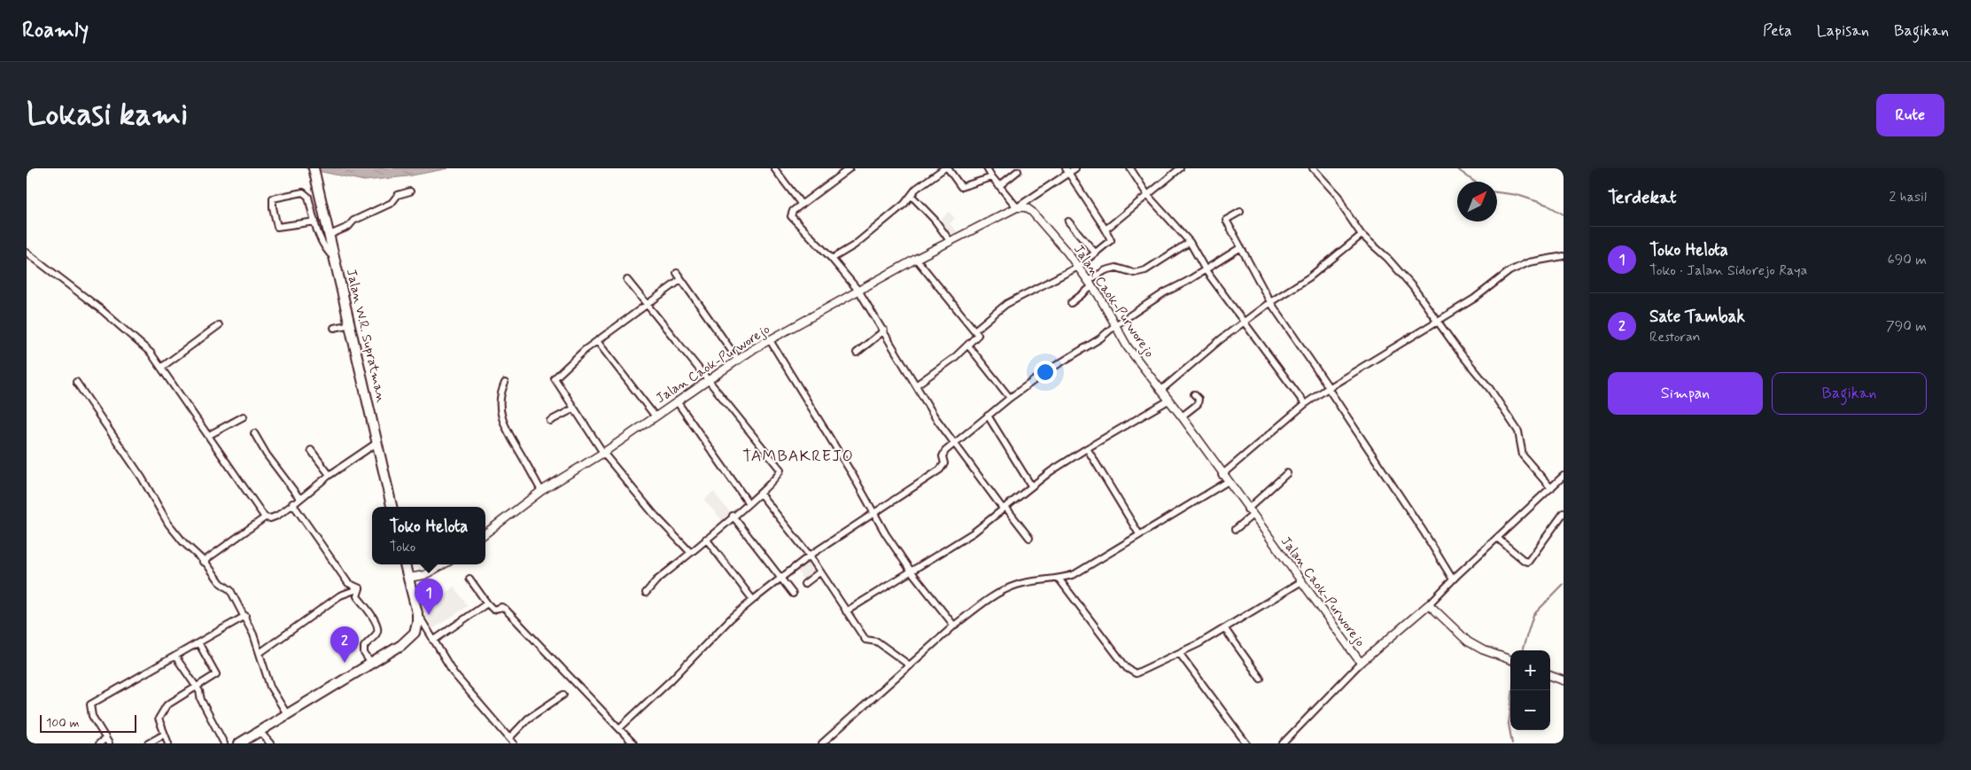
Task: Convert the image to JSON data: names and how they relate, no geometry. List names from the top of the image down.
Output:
{
  "streets": {
    "main road": ["Jalan W.R. Supratman"],
    "street": ["Jalan Caok-Purworejo"]
  },
  "districts": ["TAMBAKREJO"],
  "scale_bar": "100 m",
  "north": "top right",
  "page": {
    "header": "Roamly",
    "nav": ["Peta", "Lapisan", "Bagikan"],
    "buttons": [
      "Rute",
      ["Simpan", "Bagikan"]
    ],
    "title": "Lokasi kami",
    "heading": ["Terdekat", "2 hasil"],
    "list": [
      {
        "mark": "1",
        "name": "Toko Helota",
        "note": "Toko · Jalan Sidorejo Raya",
        "value": "690 m"
      },
      {
        "mark": "2",
        "name": "Sate Tambak",
        "note": "Restoran",
        "value": "790 m"
      }
    ],
    "popup": ["Toko Helota", "Toko"],
    "pins": ["1", "2"],
    "map_buttons": ["+", "−"],
    "scale": "100 m"
  }
}
